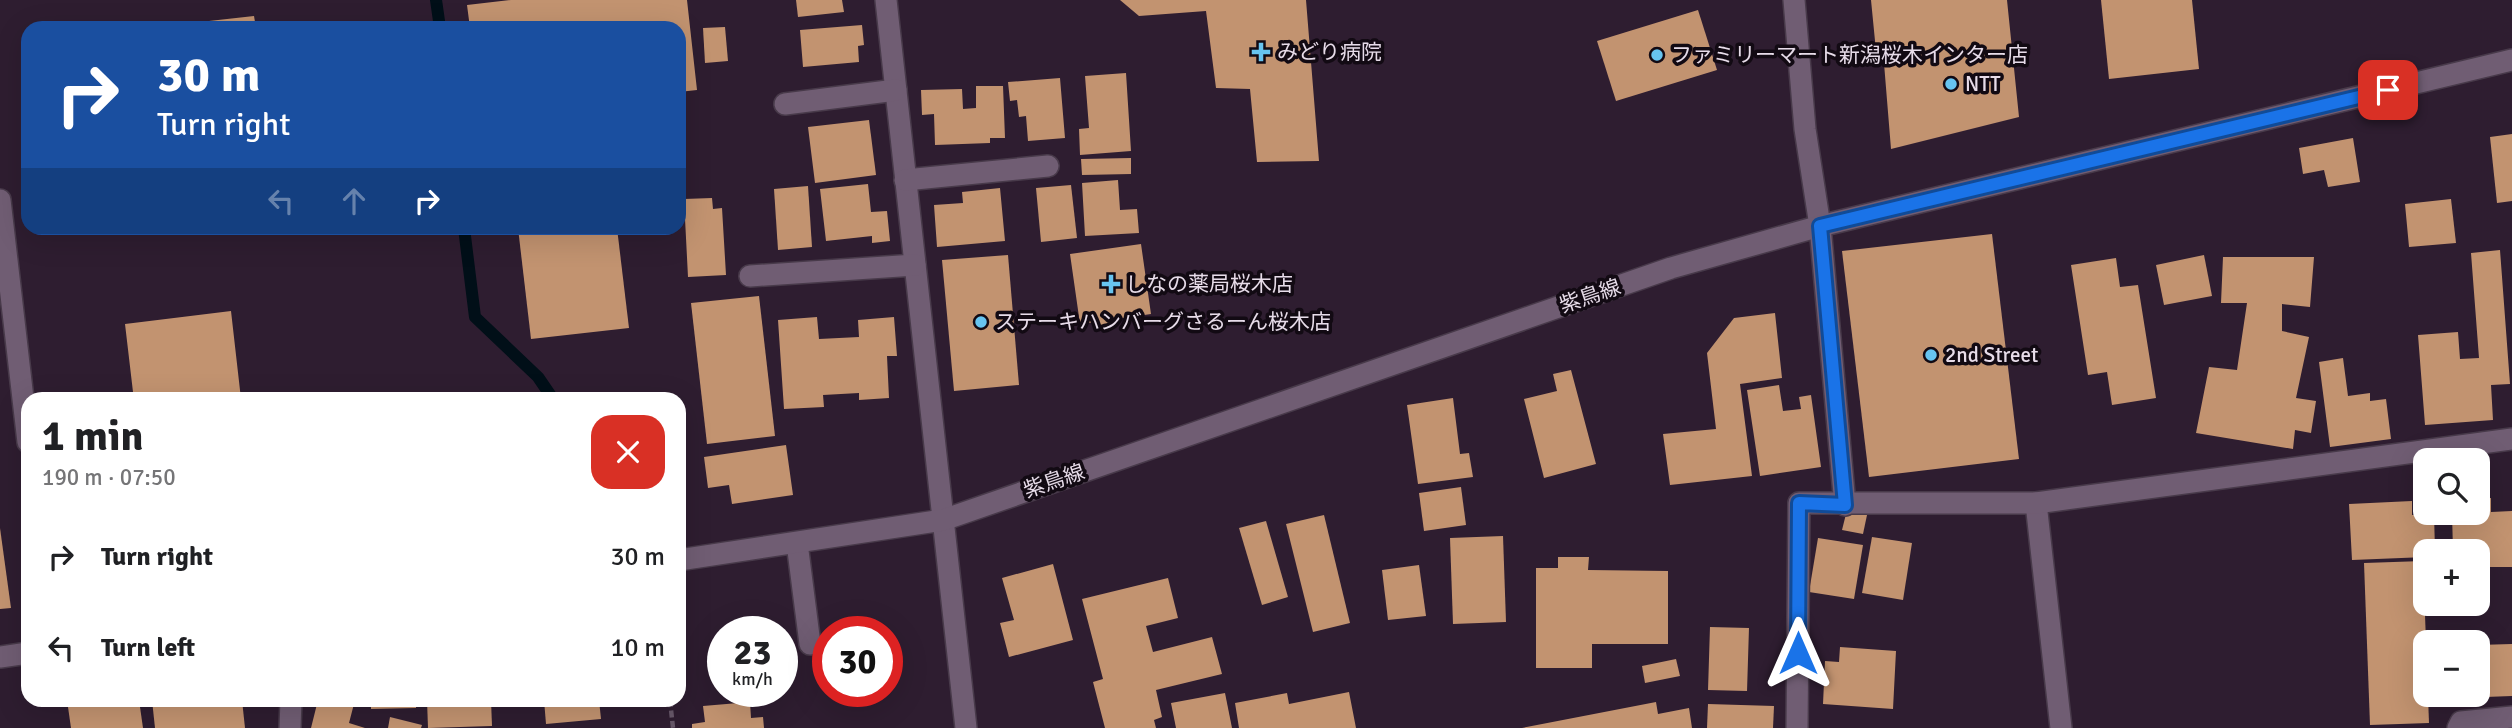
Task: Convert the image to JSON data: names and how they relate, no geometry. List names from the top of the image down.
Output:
{
  "streets": {
    "street": ["紫鳥線"]
  },
  "places": {
    "health": ["みどり病院", "しなの薬局桜木店"],
    "other": [
      "ファミリーマート新潟桜木インター店",
      "NTT",
      "ステーキハンバーグさるーん桜木店",
      "2nd Street"
    ]
  },
  "page": {
    "turn": ["30 m", "Turn right"],
    "heading": ["1 min", "190 m · 07:50"],
    "map_buttons": ["+", "−"],
    "list": [
      {
        "name": "Turn right",
        "value": "30 m"
      },
      {
        "name": "Turn left",
        "value": "10 m"
      }
    ],
    "speed": "23 km/h",
    "limit": "30"
  }
}
